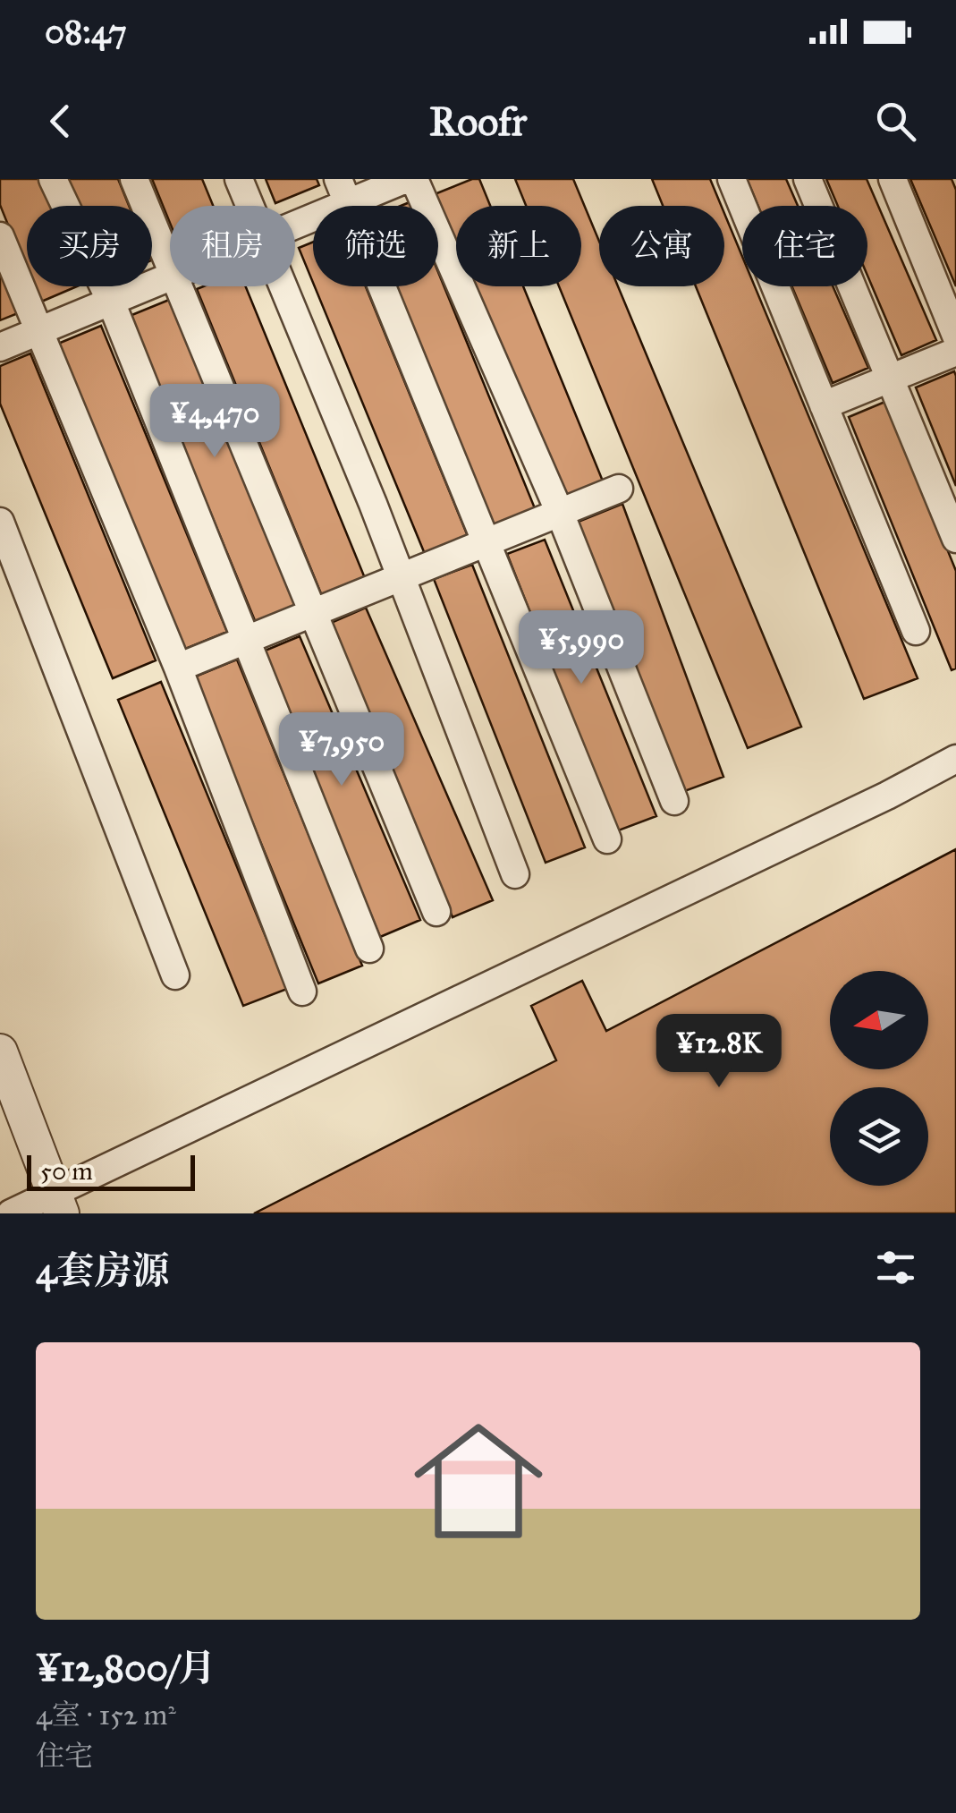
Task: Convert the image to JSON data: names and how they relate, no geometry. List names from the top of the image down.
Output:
{
  "scale_bar": "50 m",
  "north": "left",
  "page": {
    "status": "08:47",
    "header": "Roofr",
    "chip": [
      "买房",
      "租房",
      "筛选",
      "新上",
      "公寓",
      "住宅"
    ],
    "price": [
      "¥4,470",
      "¥5,990",
      "¥7,950",
      "¥12.8K"
    ],
    "scale": "50 m",
    "heading": "4套房源",
    "list": [
      {
        "name": "¥12,800/月",
        "note": "4室 · 152 m² · 住宅"
      }
    ]
  }
}
